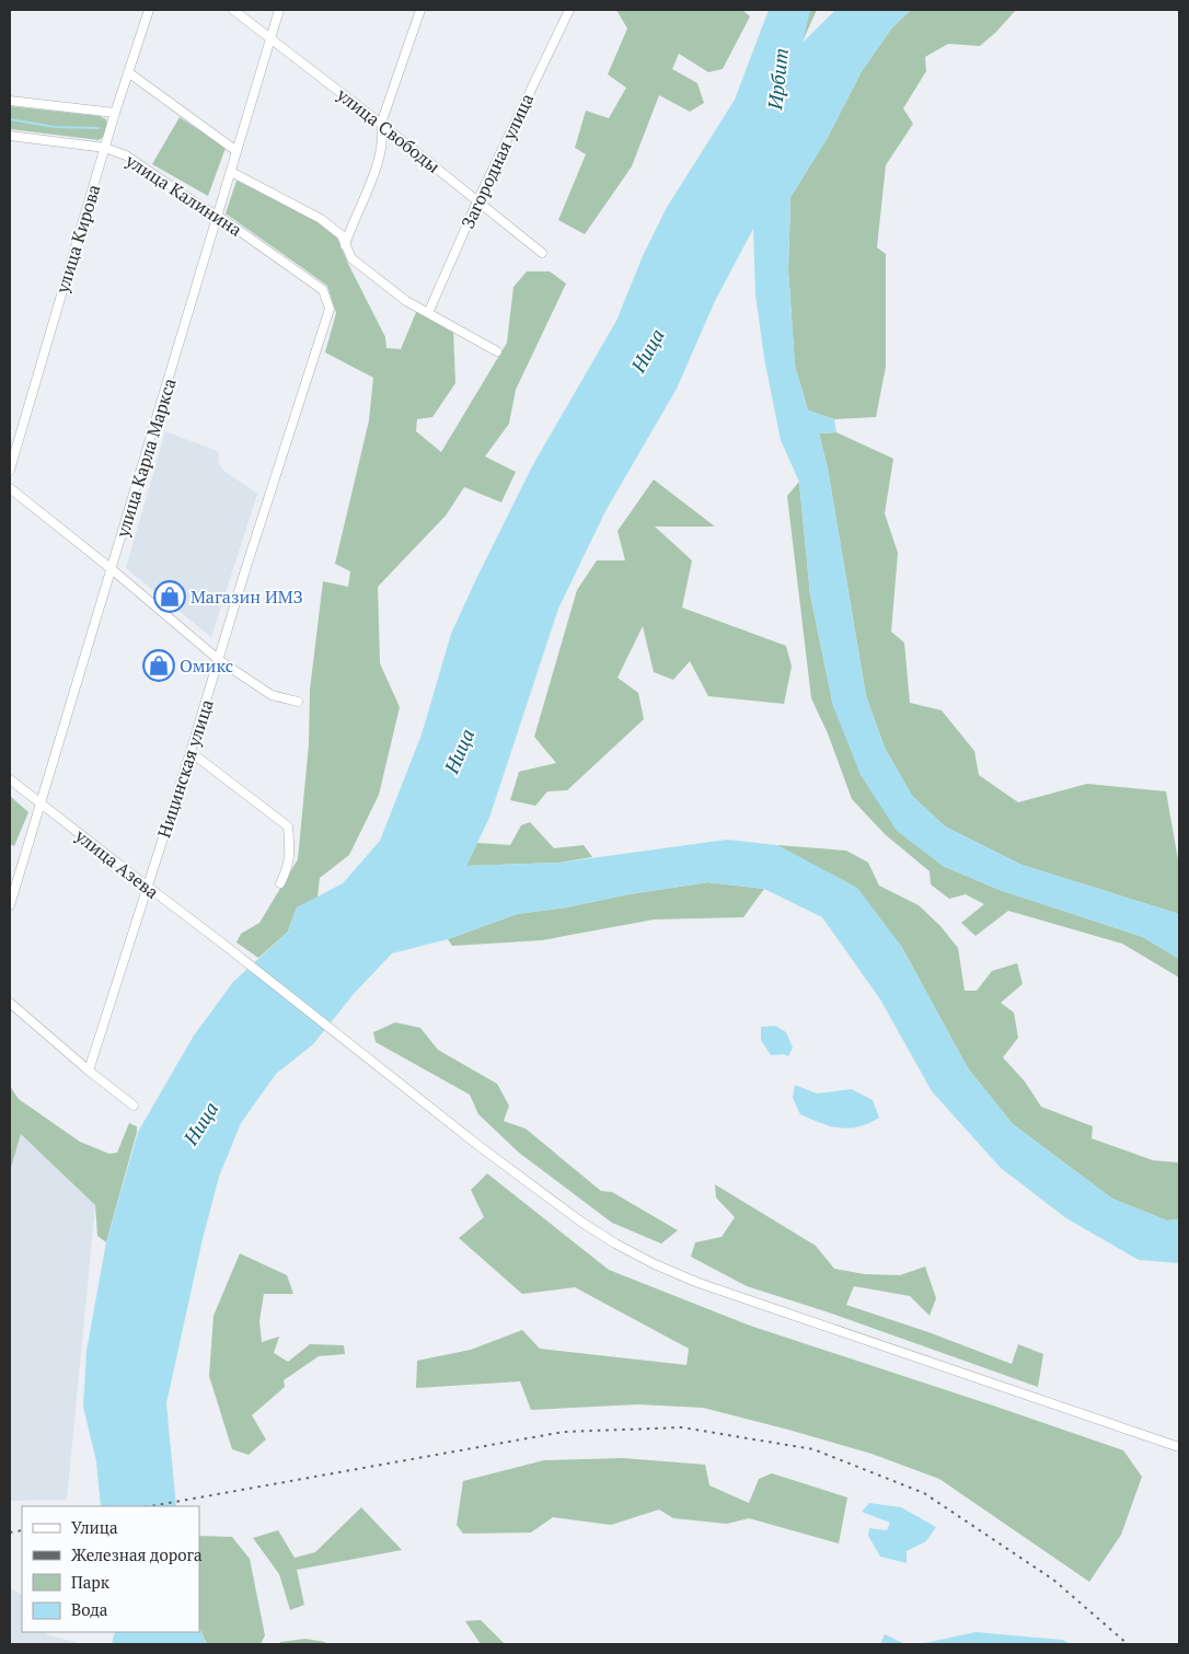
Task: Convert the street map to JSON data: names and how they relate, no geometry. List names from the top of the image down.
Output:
{
  "streets": {
    "street": [
      "улица Свободы",
      "Загородная улица",
      "улица Калинина",
      "улица Кирова",
      "улица Карла Маркса",
      "Ницинская улица",
      "улица Азева"
    ]
  },
  "crossings": [
    ["улица Свободы", "Загородная улица"],
    ["улица Свободы", "улица Карла Маркса"],
    ["улица Калинина", "улица Кирова"],
    ["улица Калинина", "улица Карла Маркса"],
    ["улица Калинина", "Ницинская улица"],
    ["улица Карла Маркса", "улица Азева"],
    ["Ницинская улица", "улица Азева"]
  ],
  "water": ["Ирбит", "Ница"],
  "places": {
    "shop": ["Магазин ИМЗ", "Омикс"]
  },
  "legend": [
    "Улица",
    "Железная дорога",
    "Парк",
    "Вода"
  ]
}
